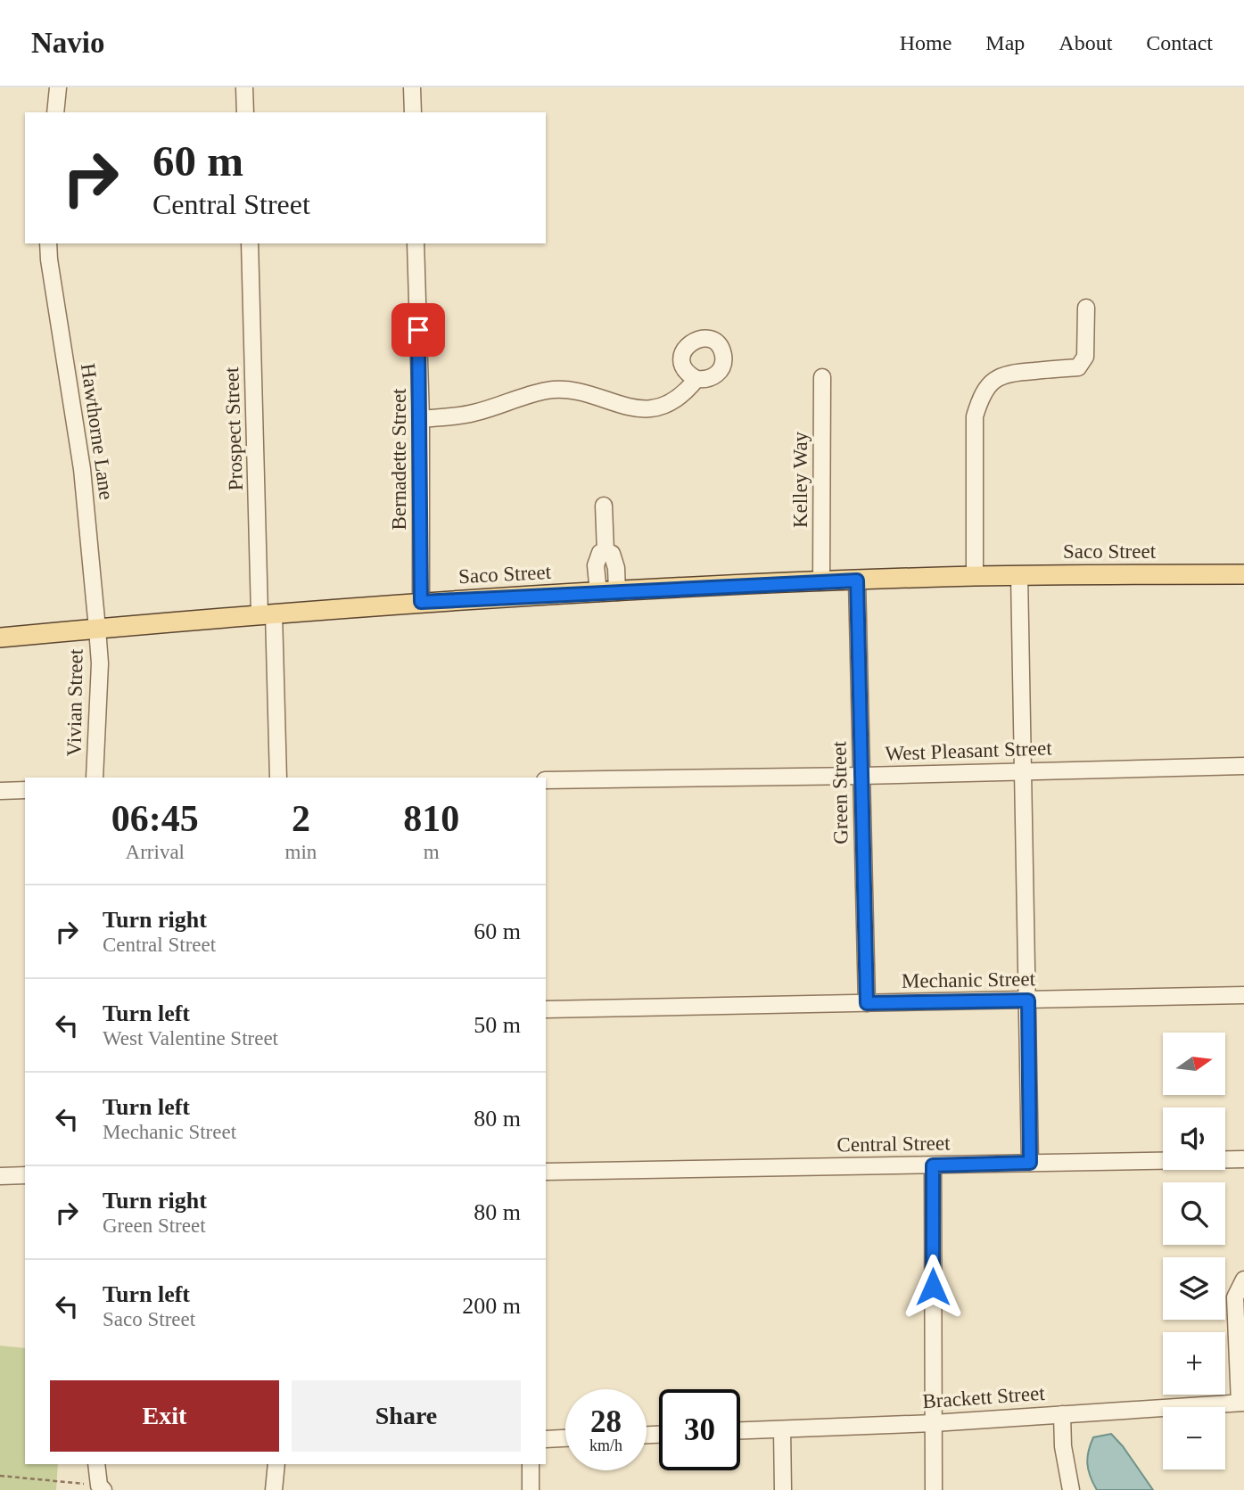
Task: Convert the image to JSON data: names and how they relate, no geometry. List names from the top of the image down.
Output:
{
  "streets": {
    "main road": ["Saco Street"],
    "street": [
      "Prospect Street",
      "Hawthorne Lane",
      "Bernadette Street",
      "Kelley Way",
      "Vivian Street",
      "West Pleasant Street",
      "Green Street",
      "Mechanic Street",
      "Central Street",
      "Brackett Street"
    ]
  },
  "crossings": [
    ["Prospect Street", "Saco Street"],
    ["Hawthorne Lane", "Saco Street"],
    ["Hawthorne Lane", "Vivian Street"],
    ["Bernadette Street", "Saco Street"],
    ["Kelley Way", "Saco Street"],
    ["Saco Street", "Vivian Street"],
    ["Saco Street", "Green Street"],
    ["West Pleasant Street", "Green Street"],
    ["Green Street", "Mechanic Street"]
  ],
  "north": "right",
  "page": {
    "header": "Navio",
    "nav": [
      "Home",
      "Map",
      "About",
      "Contact"
    ],
    "turn": ["60 m", "Central Street"],
    "eta": [
      "06:45",
      "Arrival",
      "2",
      "min",
      "810",
      "m"
    ],
    "list": [
      {
        "name": "Turn right",
        "note": "Central Street",
        "value": "60 m"
      },
      {
        "name": "Turn left",
        "note": "West Valentine Street",
        "value": "50 m"
      },
      {
        "name": "Turn left",
        "note": "Mechanic Street",
        "value": "80 m"
      },
      {
        "name": "Turn right",
        "note": "Green Street",
        "value": "80 m"
      },
      {
        "name": "Turn left",
        "note": "Saco Street",
        "value": "200 m"
      }
    ],
    "map_buttons": ["+", "−"],
    "buttons": ["Exit", "Share"],
    "speed": "28 km/h",
    "limit": "30"
  }
}
